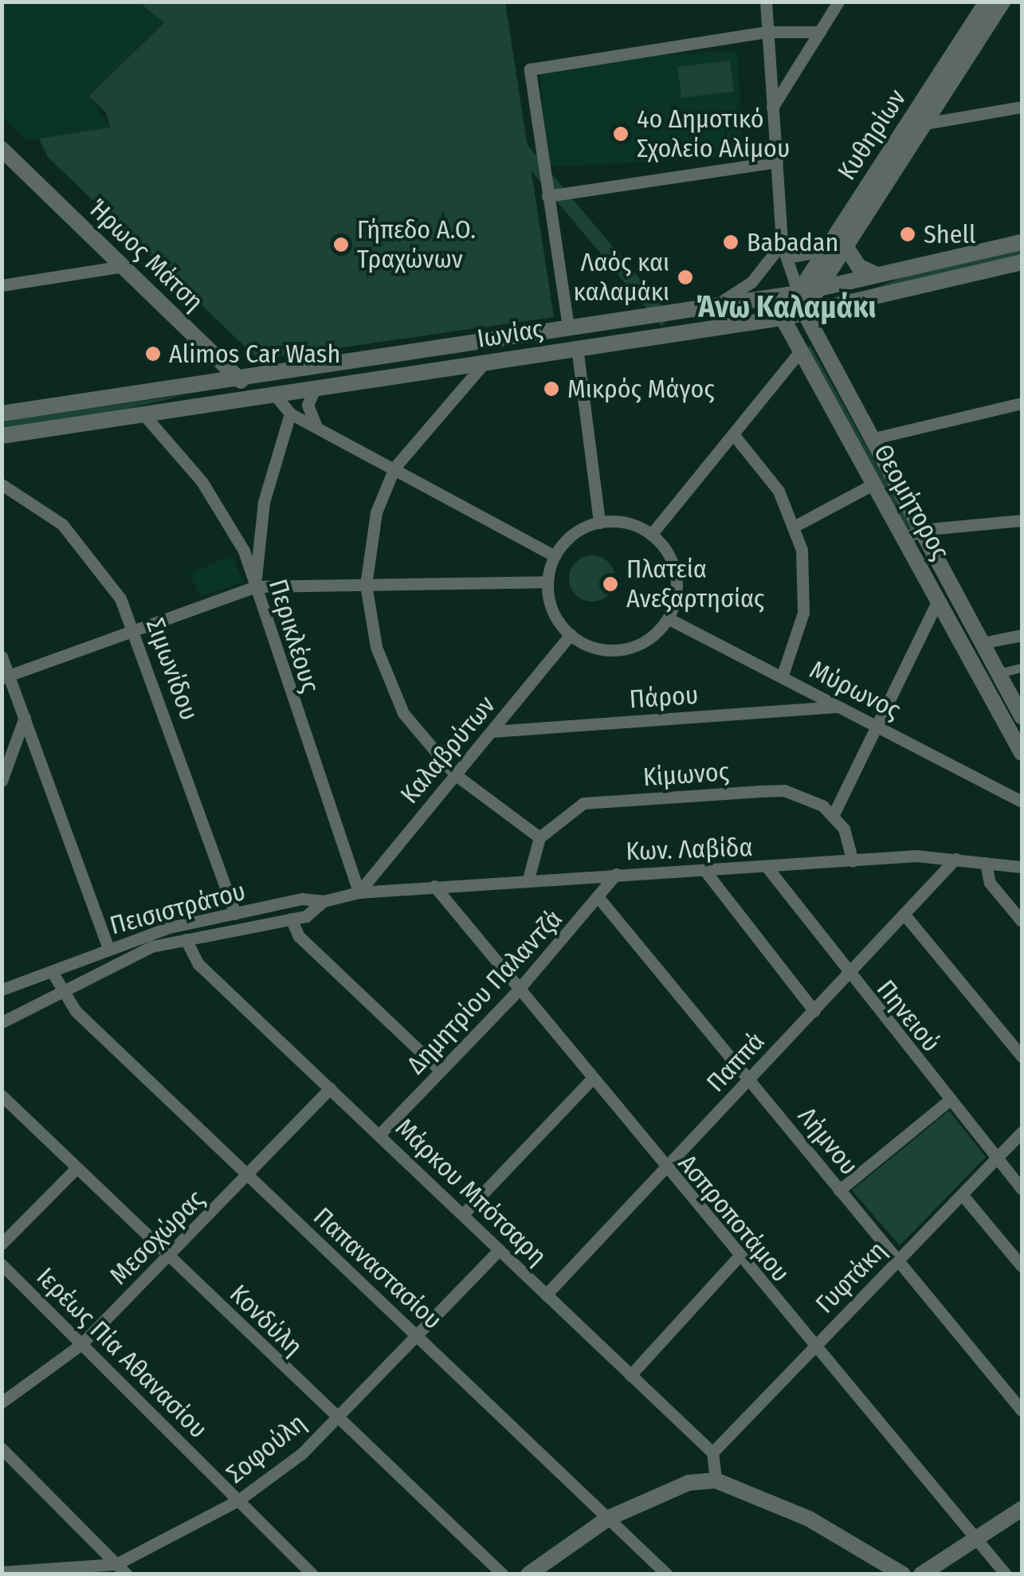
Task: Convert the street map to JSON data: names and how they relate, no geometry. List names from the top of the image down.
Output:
{
  "streets": {
    "street": [
      "Κυθηρίων",
      "Ήρωος Μάτση",
      "Ιωνίας",
      "Θεομήτορος",
      "Περικλέους",
      "Σιμωνίδου",
      "Μύρωνος",
      "Πάρου",
      "Καλαβρύτων",
      "Κίμωνος",
      "Κων. Λαβίδα",
      "Πεισιστράτου",
      "Δημητρίου Παλαντζά",
      "Πηνειού",
      "Παππά",
      "Λήμνου",
      "Μάρκου Μπότσαρη",
      "Ασπροποτάμου",
      "Μεσοχώρας",
      "Παπαναστασίου",
      "Γυφτάκη",
      "Κονδύλη",
      "Ιερέως Πία Αθανασίου",
      "Σοφούλη"
    ]
  },
  "crossings": [
    ["Κυθηρίων", "Ιωνίας"],
    ["Κυθηρίων", "Θεομήτορος"],
    ["Ήρωος Μάτση", "Ιωνίας"],
    ["Ιωνίας", "Θεομήτορος"],
    ["Ιωνίας", "Περικλέους"],
    ["Περικλέους", "Καλαβρύτων"],
    ["Περικλέους", "Κων. Λαβίδα"],
    ["Σιμωνίδου", "Πεισιστράτου"],
    ["Μύρωνος", "Πάρου"],
    ["Μύρωνος", "Καλαβρύτων"],
    ["Πάρου", "Καλαβρύτων"],
    ["Καλαβρύτων", "Κων. Λαβίδα"],
    ["Κων. Λαβίδα", "Πεισιστράτου"],
    ["Κων. Λαβίδα", "Δημητρίου Παλαντζά"],
    ["Κων. Λαβίδα", "Πηνειού"],
    ["Κων. Λαβίδα", "Παππά"],
    ["Κων. Λαβίδα", "Ασπροποτάμου"],
    ["Πεισιστράτου", "Παπαναστασίου"],
    ["Δημητρίου Παλαντζά", "Λήμνου"],
    ["Δημητρίου Παλαντζά", "Μάρκου Μπότσαρη"],
    ["Δημητρίου Παλαντζά", "Ασπροποτάμου"],
    ["Πηνειού", "Παππά"],
    ["Πηνειού", "Γυφτάκη"],
    ["Παππά", "Λήμνου"],
    ["Παππά", "Μάρκου Μπότσαρη"],
    ["Παππά", "Ασπροποτάμου"],
    ["Λήμνου", "Γυφτάκη"],
    ["Μάρκου Μπότσαρη", "Μεσοχώρας"],
    ["Μάρκου Μπότσαρη", "Γυφτάκη"],
    ["Μάρκου Μπότσαρη", "Σοφούλη"],
    ["Ασπροποτάμου", "Γυφτάκη"],
    ["Μεσοχώρας", "Παπαναστασίου"],
    ["Μεσοχώρας", "Κονδύλη"],
    ["Μεσοχώρας", "Ιερέως Πία Αθανασίου"],
    ["Παπαναστασίου", "Σοφούλη"],
    ["Κονδύλη", "Σοφούλη"],
    ["Ιερέως Πία Αθανασίου", "Σοφούλη"]
  ],
  "districts": ["Άνω Καλαμάκι"],
  "places": [
    "4ο Δημοτικό Σχολείο Αλίμου",
    "Shell",
    "Babadan",
    "Γήπεδο Α.Ο. Τραχώνων",
    "Λαός και καλαμάκι",
    "Alimos Car Wash",
    "Μικρός Μάγος",
    "Πλατεία Ανεξαρτησίας"
  ]
}
